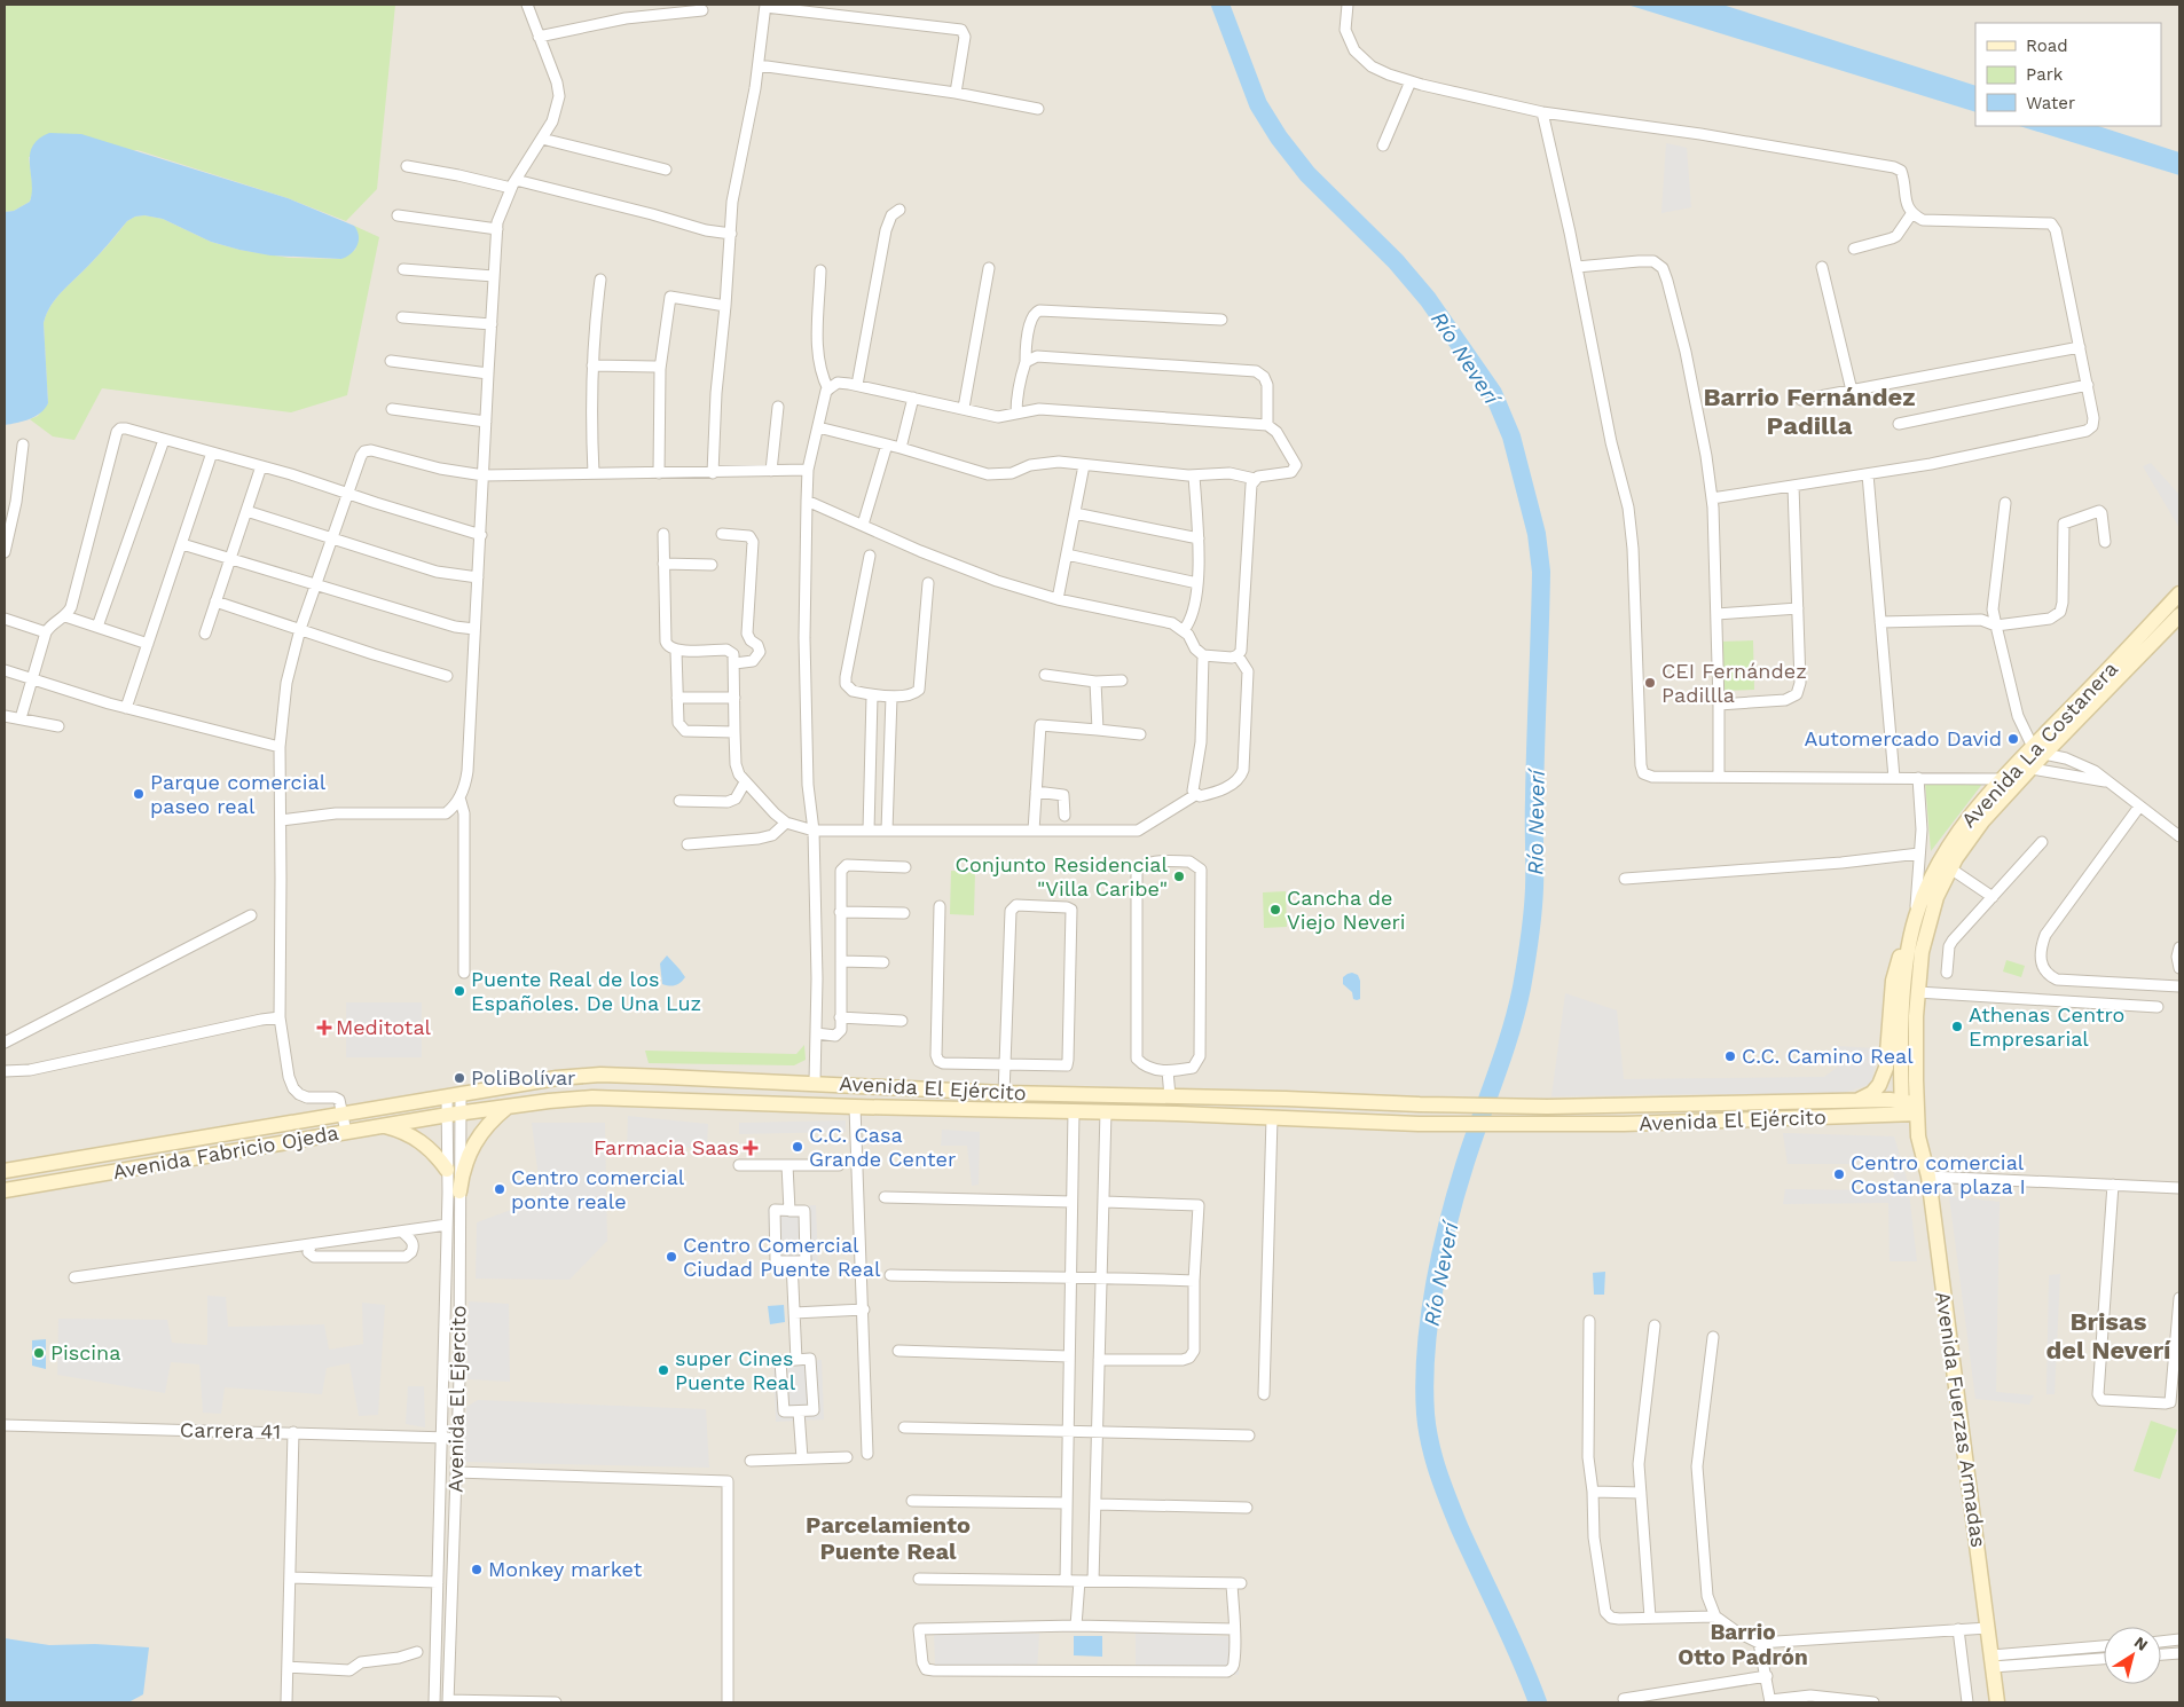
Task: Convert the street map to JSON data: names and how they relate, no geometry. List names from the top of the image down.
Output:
{
  "streets": {
    "street": [
      "Avenida La Costanera",
      "Avenida El Ejército",
      "Avenida Fabricio Ojeda",
      "Avenida El Ejercito",
      "Avenida Fuerzas Armadas",
      "Carrera 41"
    ]
  },
  "crossings": [
    ["Avenida La Costanera", "Avenida El Ejército"],
    ["Avenida La Costanera", "Avenida Fuerzas Armadas"],
    ["Avenida El Ejército", "Avenida Fabricio Ojeda"],
    ["Avenida El Ejército", "Avenida El Ejercito"],
    ["Avenida El Ejército", "Avenida Fuerzas Armadas"],
    ["Avenida Fabricio Ojeda", "Avenida El Ejercito"],
    ["Avenida El Ejercito", "Carrera 41"]
  ],
  "districts": [
    "Barrio Fernández Padilla",
    "Brisas del Neverí",
    "Parcelamiento Puente Real",
    "Barrio Otto Padrón"
  ],
  "water": ["Río Neverí"],
  "places": {
    "other": [
      "CEI Fernández Padillla",
      "Automercado David",
      "Parque comercial paseo real",
      "Conjunto Residencial \"Villa Caribe\"",
      "Cancha de Viejo Neveri",
      "Puente Real de los Españoles. De Una Luz",
      "Athenas Centro Empresarial",
      "C.C. Camino Real",
      "PoliBolívar",
      "C.C. Casa Grande Center",
      "Centro comercial Costanera plaza I",
      "Centro comercial ponte reale",
      "Centro Comercial Ciudad Puente Real",
      "Piscina",
      "super Cines Puente Real",
      "Monkey market"
    ],
    "health": ["Meditotal", "Farmacia Saas"]
  },
  "legend": ["Road", "Park", "Water"],
  "north": "top right"
}
